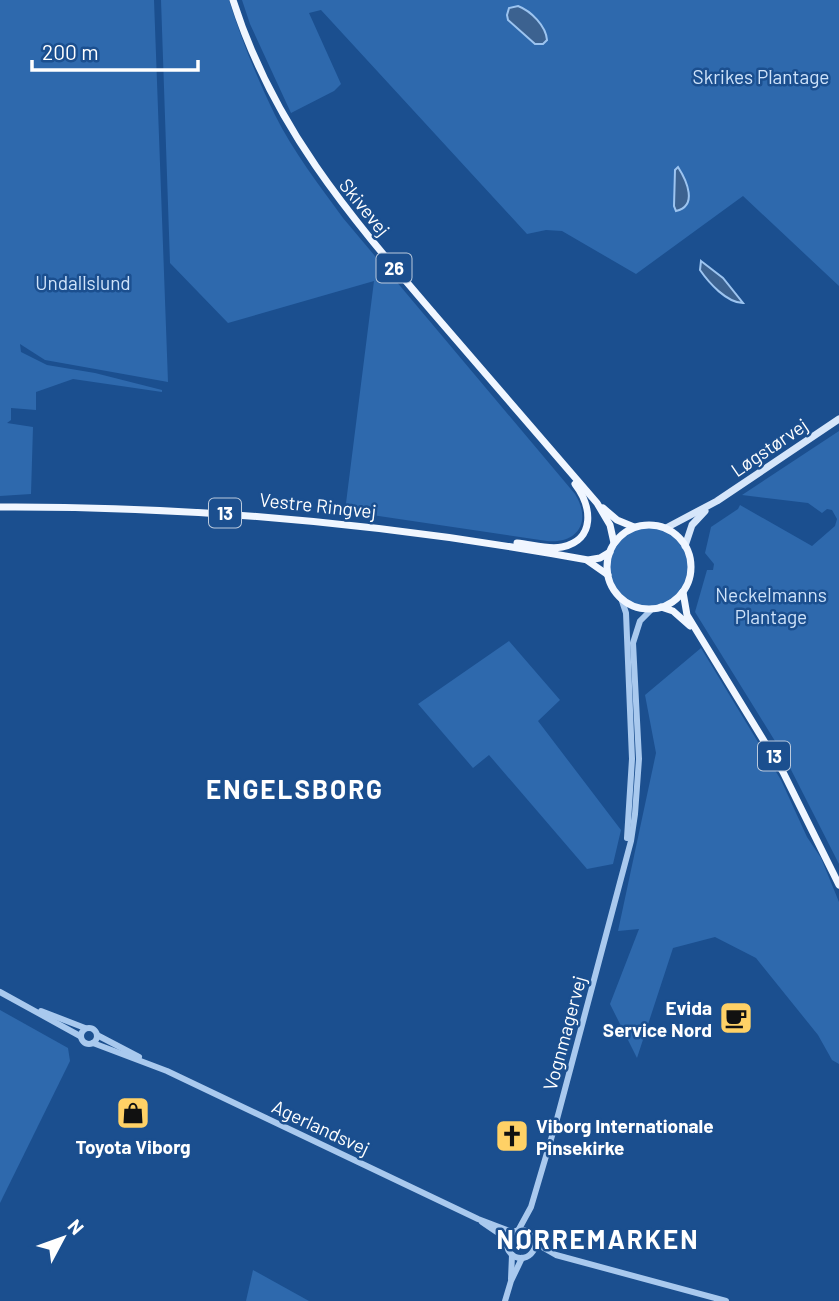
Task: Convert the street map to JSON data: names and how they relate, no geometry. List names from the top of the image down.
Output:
{
  "streets": {
    "main road": [
      "Skivevej",
      "26",
      "Løgstørvej",
      "Vestre Ringvej",
      "13"
    ],
    "street": ["Vognmagervej", "Agerlandsvej"]
  },
  "crossings": [
    ["Skivevej", "26"],
    ["Skivevej", "Løgstørvej"],
    ["Skivevej", "Vestre Ringvej"],
    ["Skivevej", "13"],
    ["Skivevej", "Vognmagervej"],
    ["26", "Vestre Ringvej"],
    ["Løgstørvej", "Vestre Ringvej"],
    ["Løgstørvej", "13"],
    ["Løgstørvej", "Vognmagervej"],
    ["Vestre Ringvej", "13"],
    ["Vestre Ringvej", "Vognmagervej"],
    ["13", "Vognmagervej"],
    ["Vognmagervej", "Agerlandsvej"]
  ],
  "districts": ["ENGELSBORG", "NØRREMARKEN"],
  "parks": ["Skrikes Plantage", "Undallslund", "Neckelmanns Plantage"],
  "places": {
    "cafe": ["Evida Service Nord"],
    "shop": ["Toyota Viborg"],
    "church": ["Viborg Internationale Pinsekirke"]
  },
  "scale_bar": "200 m",
  "north": "top right"
}
